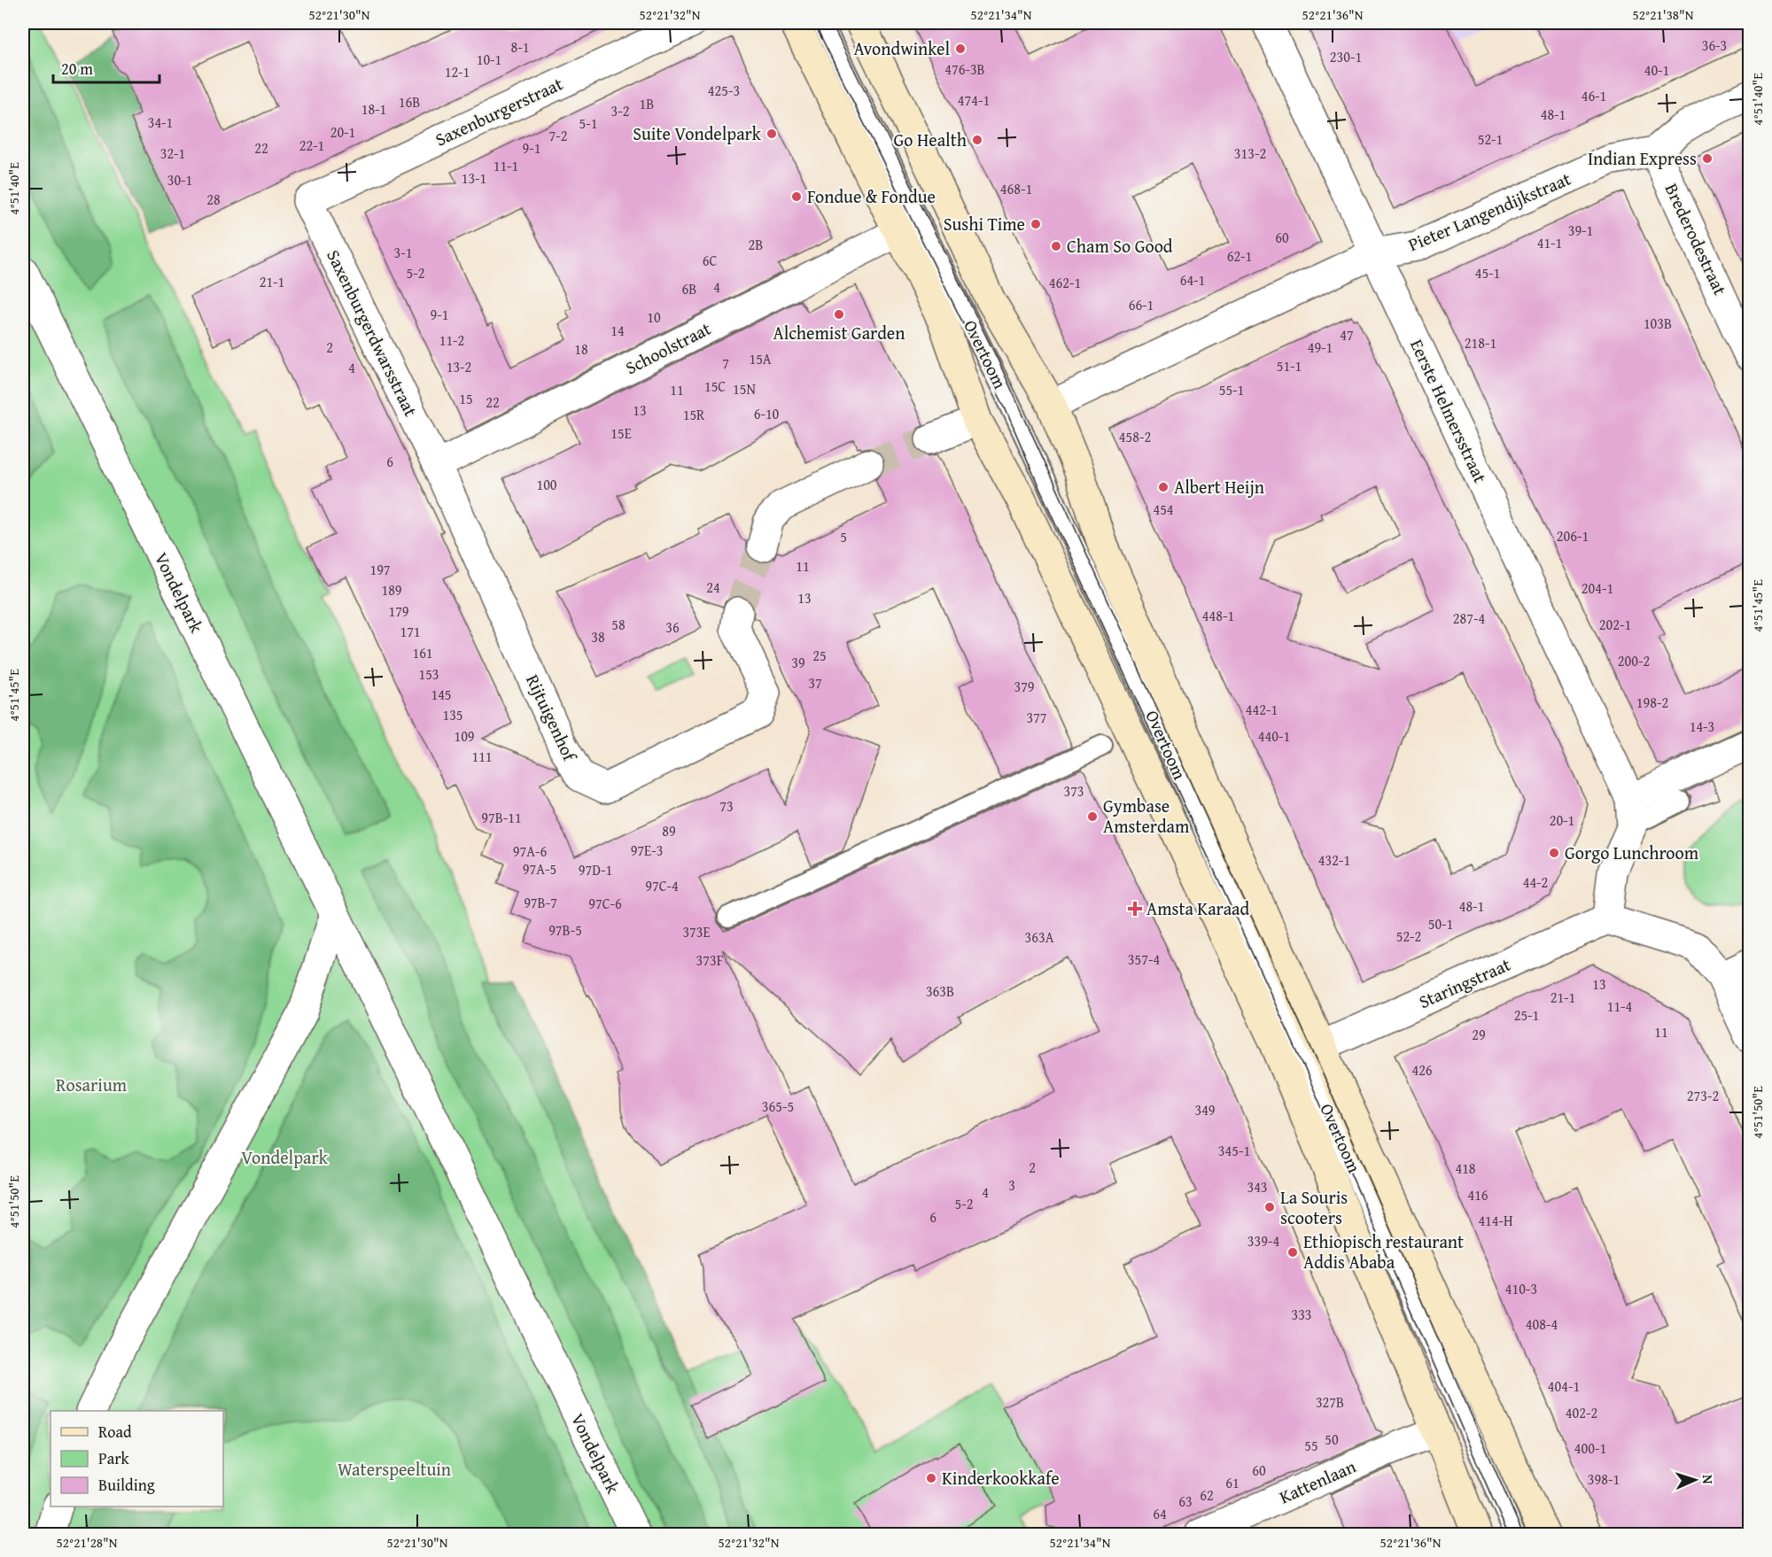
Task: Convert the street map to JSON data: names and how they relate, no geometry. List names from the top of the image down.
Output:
{
  "streets": {
    "main road": ["Overtoom"],
    "street": [
      "Saxenburgerstraat",
      "Pieter Langendijkstraat",
      "Brederodestraat",
      "Saxenburgerdwarsstraat",
      "Schoolstraat",
      "Eerste Helmersstraat",
      "Vondelpark",
      "Rijtuigenhof",
      "Staringstraat",
      "Kattenlaan"
    ]
  },
  "crossings": [
    ["Saxenburgerstraat", "Saxenburgerdwarsstraat"],
    ["Pieter Langendijkstraat", "Brederodestraat"],
    ["Pieter Langendijkstraat", "Overtoom"],
    ["Pieter Langendijkstraat", "Eerste Helmersstraat"],
    ["Saxenburgerdwarsstraat", "Schoolstraat"],
    ["Saxenburgerdwarsstraat", "Rijtuigenhof"],
    ["Schoolstraat", "Overtoom"],
    ["Schoolstraat", "Rijtuigenhof"],
    ["Overtoom", "Staringstraat"],
    ["Overtoom", "Kattenlaan"]
  ],
  "parks": ["Rosarium", "Vondelpark", "Waterspeeltuin"],
  "places": {
    "other": [
      "Avondwinkel",
      "Suite Vondelpark",
      "Go Health",
      "Indian Express",
      "Fondue & Fondue",
      "Sushi Time",
      "Cham So Good",
      "Alchemist Garden",
      "Albert Heijn",
      "Gymbase Amsterdam",
      "Gorgo Lunchroom",
      "La Souris scooters",
      "Ethiopisch restaurant Addis Ababa",
      "Kinderkookkafe"
    ],
    "health": ["Amsta Karaad"]
  },
  "house_numbers": [
    "36-3",
    "8-1",
    "230-1",
    "10-1",
    "476-3B",
    "40-1",
    "12-1",
    "425-3",
    "46-1",
    "474-1",
    "16B",
    "1B",
    "18-1",
    "3-2",
    "48-1",
    "34-1",
    "5-1",
    "20-1",
    "7-2",
    "52-1",
    "22-1",
    "22",
    "9-1",
    "32-1",
    "313-2",
    "11-1",
    "13-1",
    "30-1",
    "468-1",
    "28",
    "39-1",
    "60",
    "41-1",
    "2B",
    "3-1",
    "62-1",
    "6C",
    "5-2",
    "45-1",
    "64-1",
    "21-1",
    "462-1",
    "4",
    "6B",
    "66-1",
    "9-1",
    "10",
    "103B",
    "14",
    "47",
    "11-2",
    "218-1",
    "2",
    "49-1",
    "18",
    "15A",
    "7",
    "51-1",
    "13-2",
    "4",
    "15C",
    "15N",
    "11",
    "55-1",
    "15",
    "22",
    "13",
    "6-10",
    "15R",
    "15E",
    "458-2",
    "6",
    "100",
    "454",
    "206-1",
    "5",
    "11",
    "197",
    "24",
    "204-1",
    "189",
    "13",
    "179",
    "448-1",
    "287-4",
    "58",
    "202-1",
    "36",
    "171",
    "38",
    "161",
    "25",
    "200-2",
    "39",
    "153",
    "37",
    "379",
    "145",
    "198-2",
    "442-1",
    "135",
    "377",
    "14-3",
    "109",
    "440-1",
    "111",
    "373",
    "73",
    "97B-11",
    "20-1",
    "89",
    "97E-3",
    "97A-6",
    "432-1",
    "97A-5",
    "97D-1",
    "44-2",
    "97C-4",
    "97B-7",
    "97C-6",
    "48-1",
    "50-1",
    "97B-5",
    "373E",
    "52-2",
    "363A",
    "357-4",
    "373F",
    "13",
    "363B",
    "21-1",
    "11-4",
    "25-1",
    "11",
    "29",
    "426",
    "273-2",
    "365-5",
    "349",
    "345-1",
    "2",
    "418",
    "3",
    "343",
    "4",
    "416",
    "5-2",
    "6",
    "414-H",
    "339-4",
    "410-3",
    "333",
    "408-4",
    "404-1",
    "327B",
    "402-2",
    "50",
    "55",
    "400-1",
    "60",
    "398-1",
    "61",
    "62",
    "63",
    "64"
  ],
  "legend": ["Road", "Park", "Building"],
  "scale_bar": "20 m",
  "north": "right",
  "coordinates": [
    "52°21'30\"N",
    "52°21'32\"N",
    "52°21'34\"N",
    "52°21'36\"N",
    "52°21'38\"N",
    "4°51'40\"E",
    "4°51'45\"E",
    "4°51'50\"E",
    "52°21'28\"N"
  ]
}
